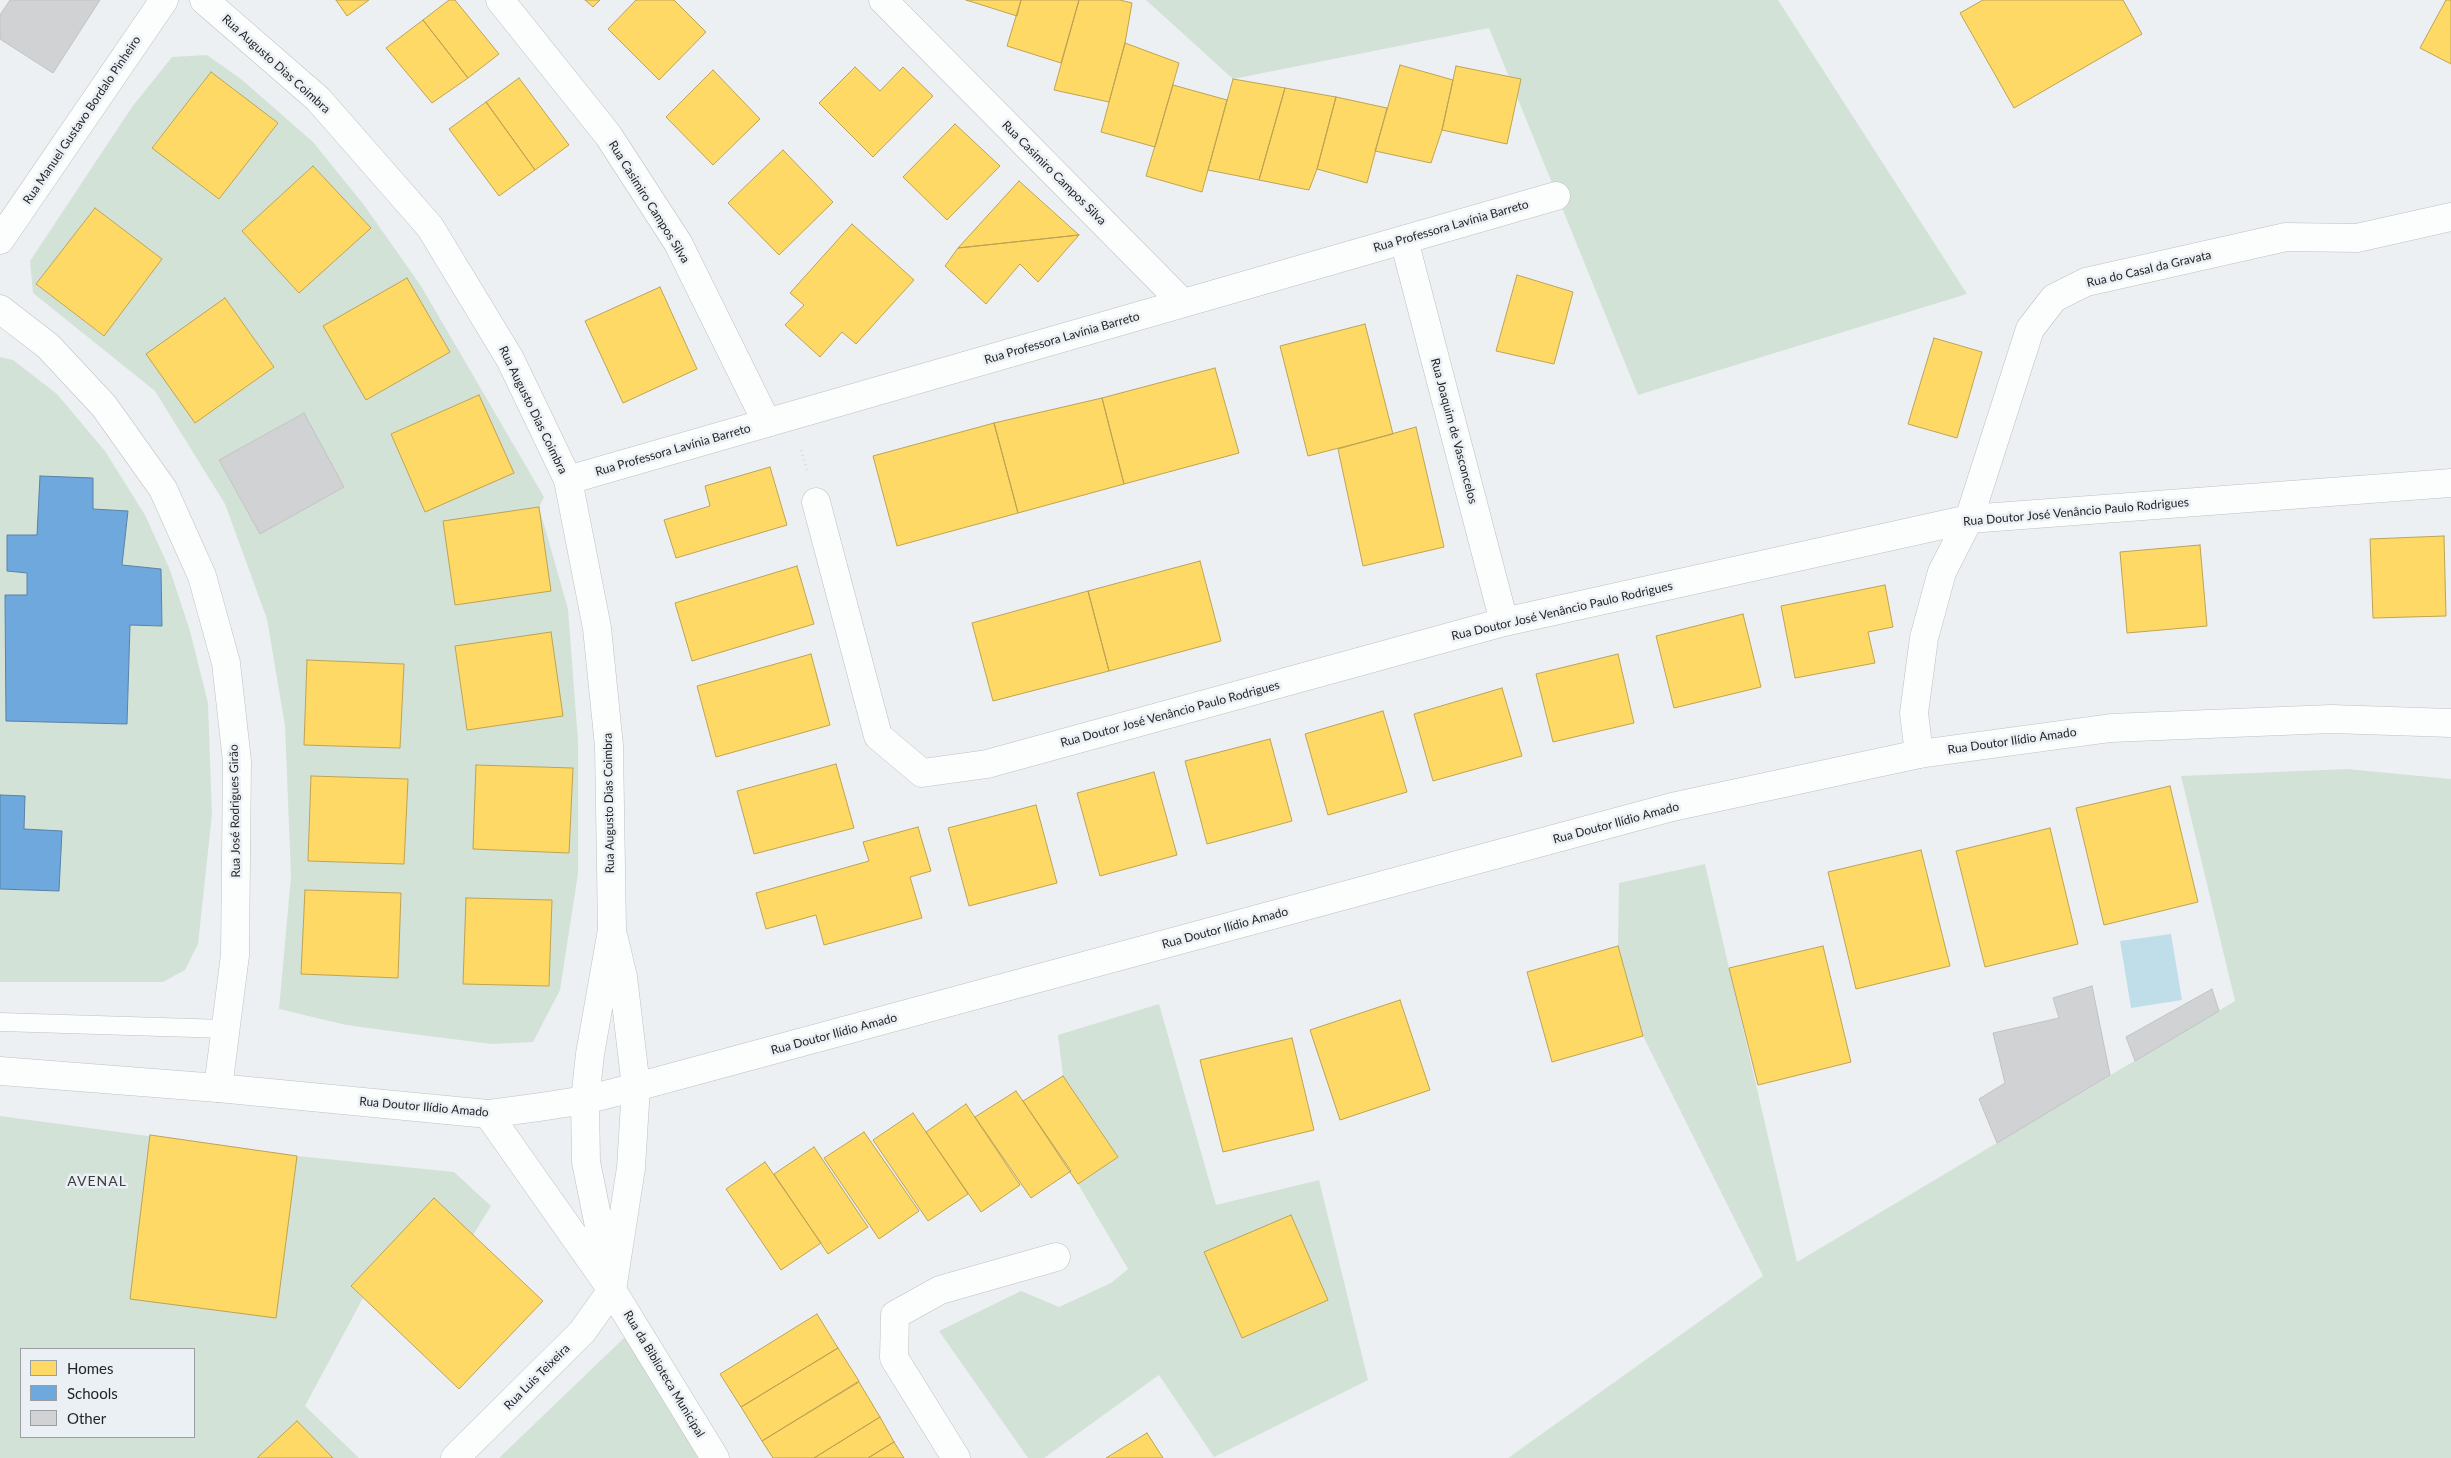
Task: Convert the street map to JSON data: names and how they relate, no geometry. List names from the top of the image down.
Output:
{
  "streets": {
    "street": [
      "Rua Augusto Dias Coimbra",
      "Rua Manuel Gustavo Bordalo Pinheiro",
      "Rua Casimiro Campos Silva",
      "Rua Professora Lavínia Barreto",
      "Rua do Casal da Gravata",
      "Rua Joaquim de Vasconcelos",
      "Rua Doutor José Venâncio Paulo Rodrigues",
      "Rua Doutor Ilídio Amado",
      "Rua José Rodrigues Girão",
      "Rua da Biblioteca Municipal",
      "Rua Luis Teixeira"
    ]
  },
  "crossings": [
    ["Rua Augusto Dias Coimbra", "Rua Professora Lavínia Barreto"],
    ["Rua Casimiro Campos Silva", "Rua Professora Lavínia Barreto"],
    ["Rua Professora Lavínia Barreto", "Rua Joaquim de Vasconcelos"],
    ["Rua do Casal da Gravata", "Rua Doutor José Venâncio Paulo Rodrigues"],
    ["Rua do Casal da Gravata", "Rua Doutor Ilídio Amado"],
    ["Rua Joaquim de Vasconcelos", "Rua Doutor José Venâncio Paulo Rodrigues"],
    ["Rua Doutor Ilídio Amado", "Rua José Rodrigues Girão"],
    ["Rua Doutor Ilídio Amado", "Rua da Biblioteca Municipal"],
    ["Rua da Biblioteca Municipal", "Rua Luis Teixeira"]
  ],
  "districts": ["AVENAL"],
  "legend": ["Homes", "Schools", "Other"]
}
